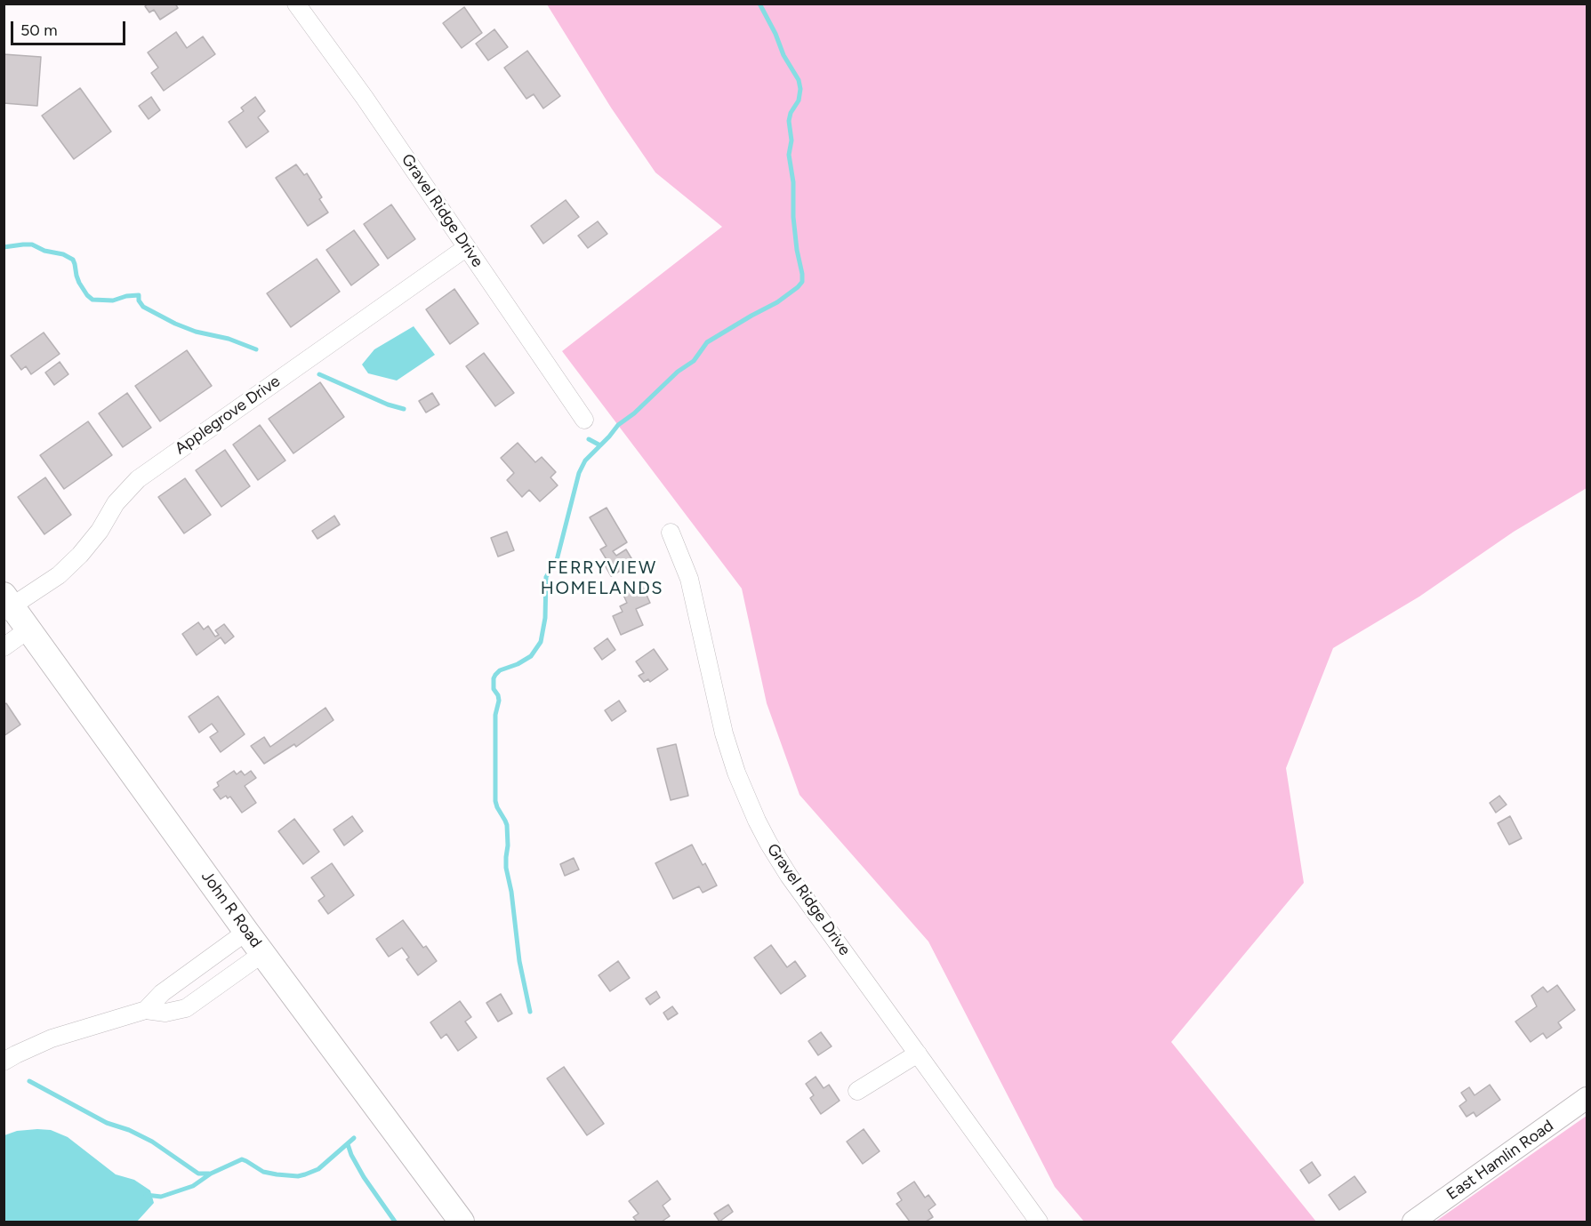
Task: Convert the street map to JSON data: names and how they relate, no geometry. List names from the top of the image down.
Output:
{
  "streets": {
    "main road": ["John R Road"],
    "street": ["Gravel Ridge Drive", "Applegrove Drive", "East Hamlin Road"]
  },
  "crossings": [
    ["Gravel Ridge Drive", "Applegrove Drive"],
    ["Applegrove Drive", "John R Road"]
  ],
  "districts": ["FERRYVIEW HOMELANDS"],
  "scale_bar": "50 m"
}
